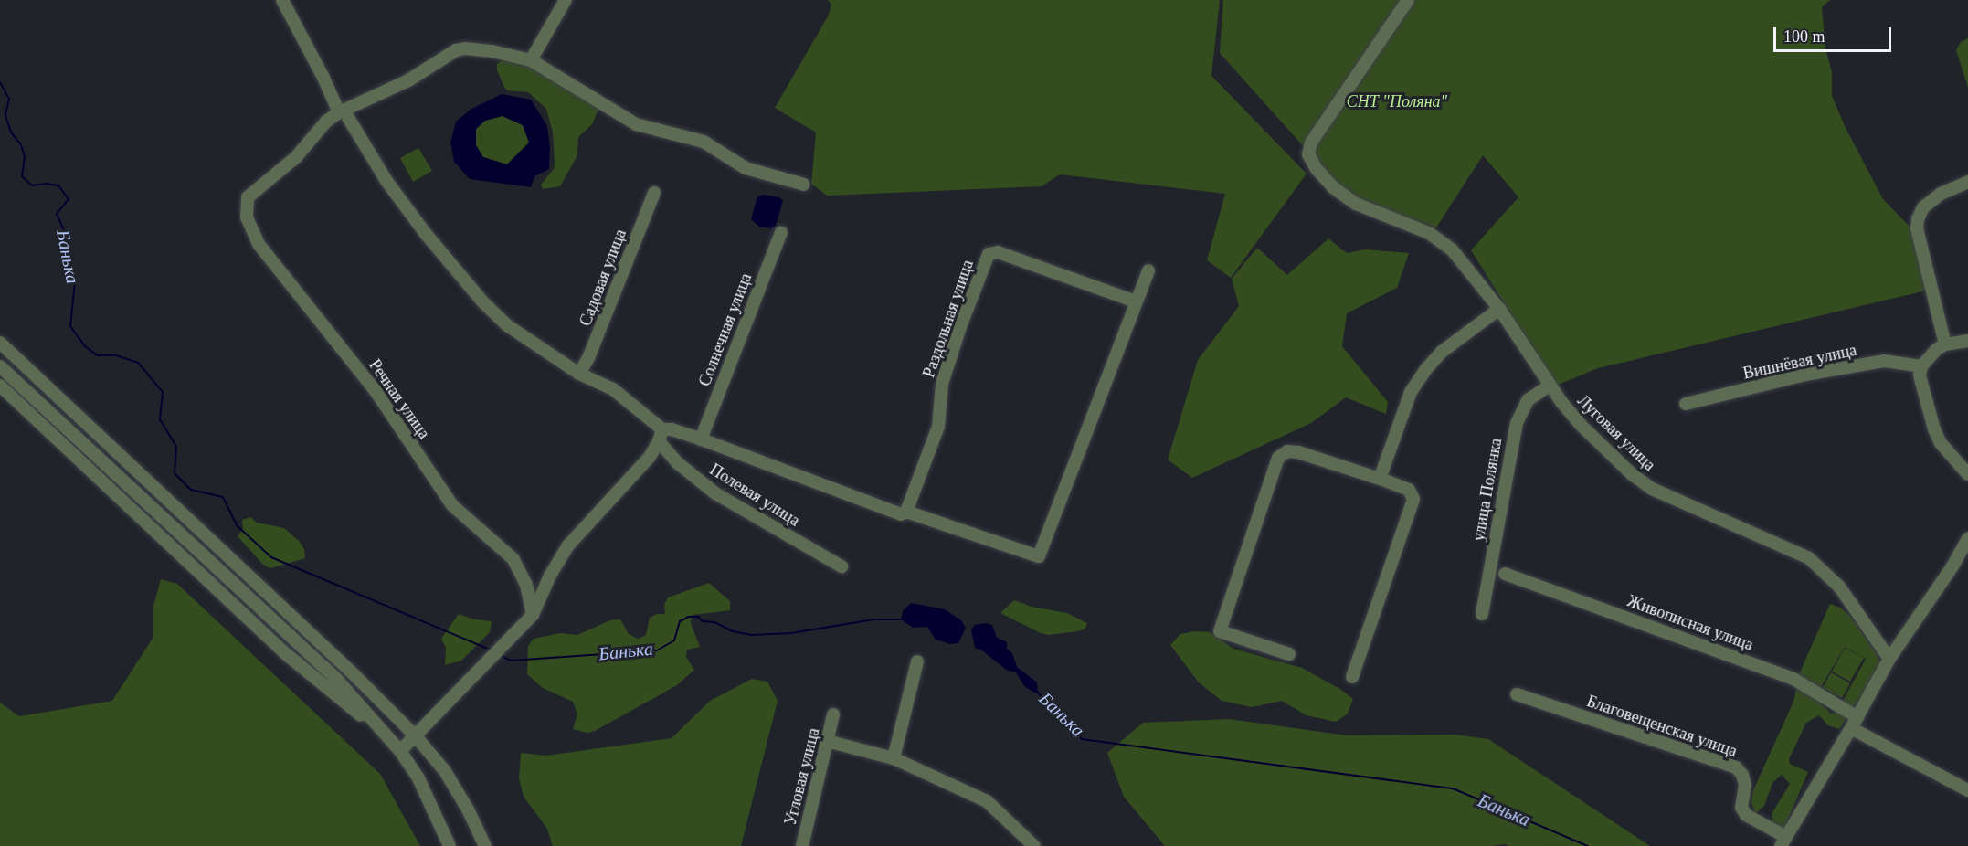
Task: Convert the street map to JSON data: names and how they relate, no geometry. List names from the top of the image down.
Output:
{
  "streets": {
    "street": [
      "Садовая улица",
      "Раздольная улица",
      "Солнечная улица",
      "Вишнёвая улица",
      "Речная улица",
      "Луговая улица",
      "улица Полянка",
      "Полевая улица",
      "Живописная улица",
      "Благовещенская улица",
      "Угловая улица"
    ]
  },
  "crossings": [
    ["Садовая улица", "Полевая улица"],
    ["Речная улица", "Полевая улица"],
    ["Луговая улица", "улица Полянка"]
  ],
  "water": ["Банька"],
  "parks": ["СНТ \"Поляна\""],
  "scale_bar": "100 m"
}
